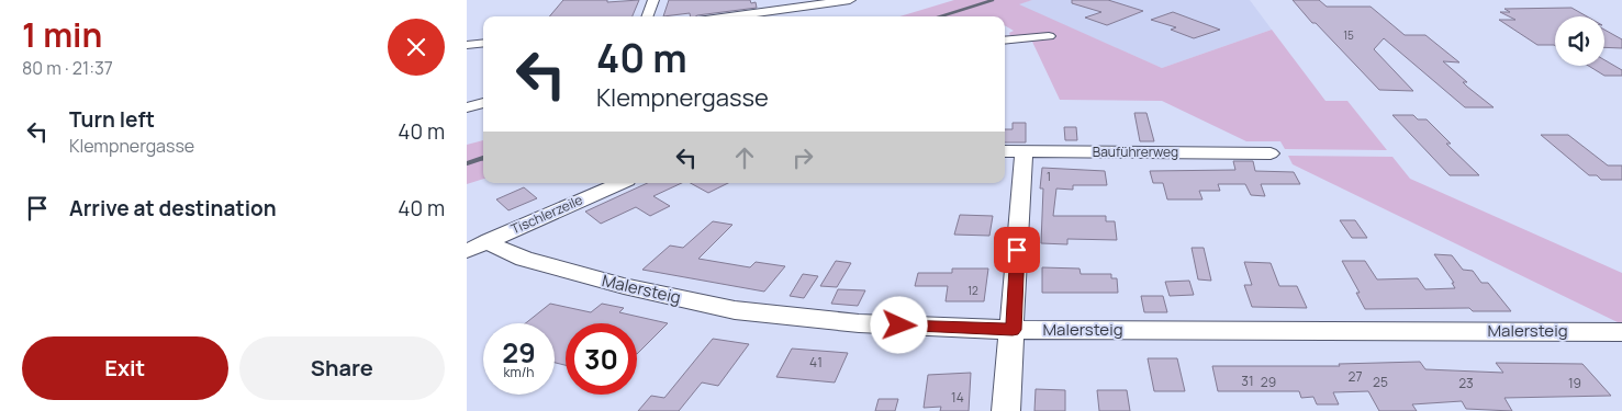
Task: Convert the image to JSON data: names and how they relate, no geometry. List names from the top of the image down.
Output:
{
  "streets": {
    "street": ["Bauführerweg", "Tischlerzeile", "Malersteig"]
  },
  "crossings": [
    ["Tischlerzeile", "Malersteig"]
  ],
  "house_numbers": [
    "15",
    "1",
    "12",
    "41",
    "27",
    "31",
    "29",
    "25",
    "23",
    "19",
    "14"
  ],
  "page": {
    "heading": ["1 min", "80 m · 21:37"],
    "turn": ["40 m", "Klempnergasse"],
    "list": [
      {
        "name": "Turn left",
        "note": "Klempnergasse",
        "value": "40 m"
      },
      {
        "name": "Arrive at destination",
        "value": "40 m"
      }
    ],
    "speed": "29 km/h",
    "limit": "30",
    "buttons": ["Exit", "Share"]
  }
}
